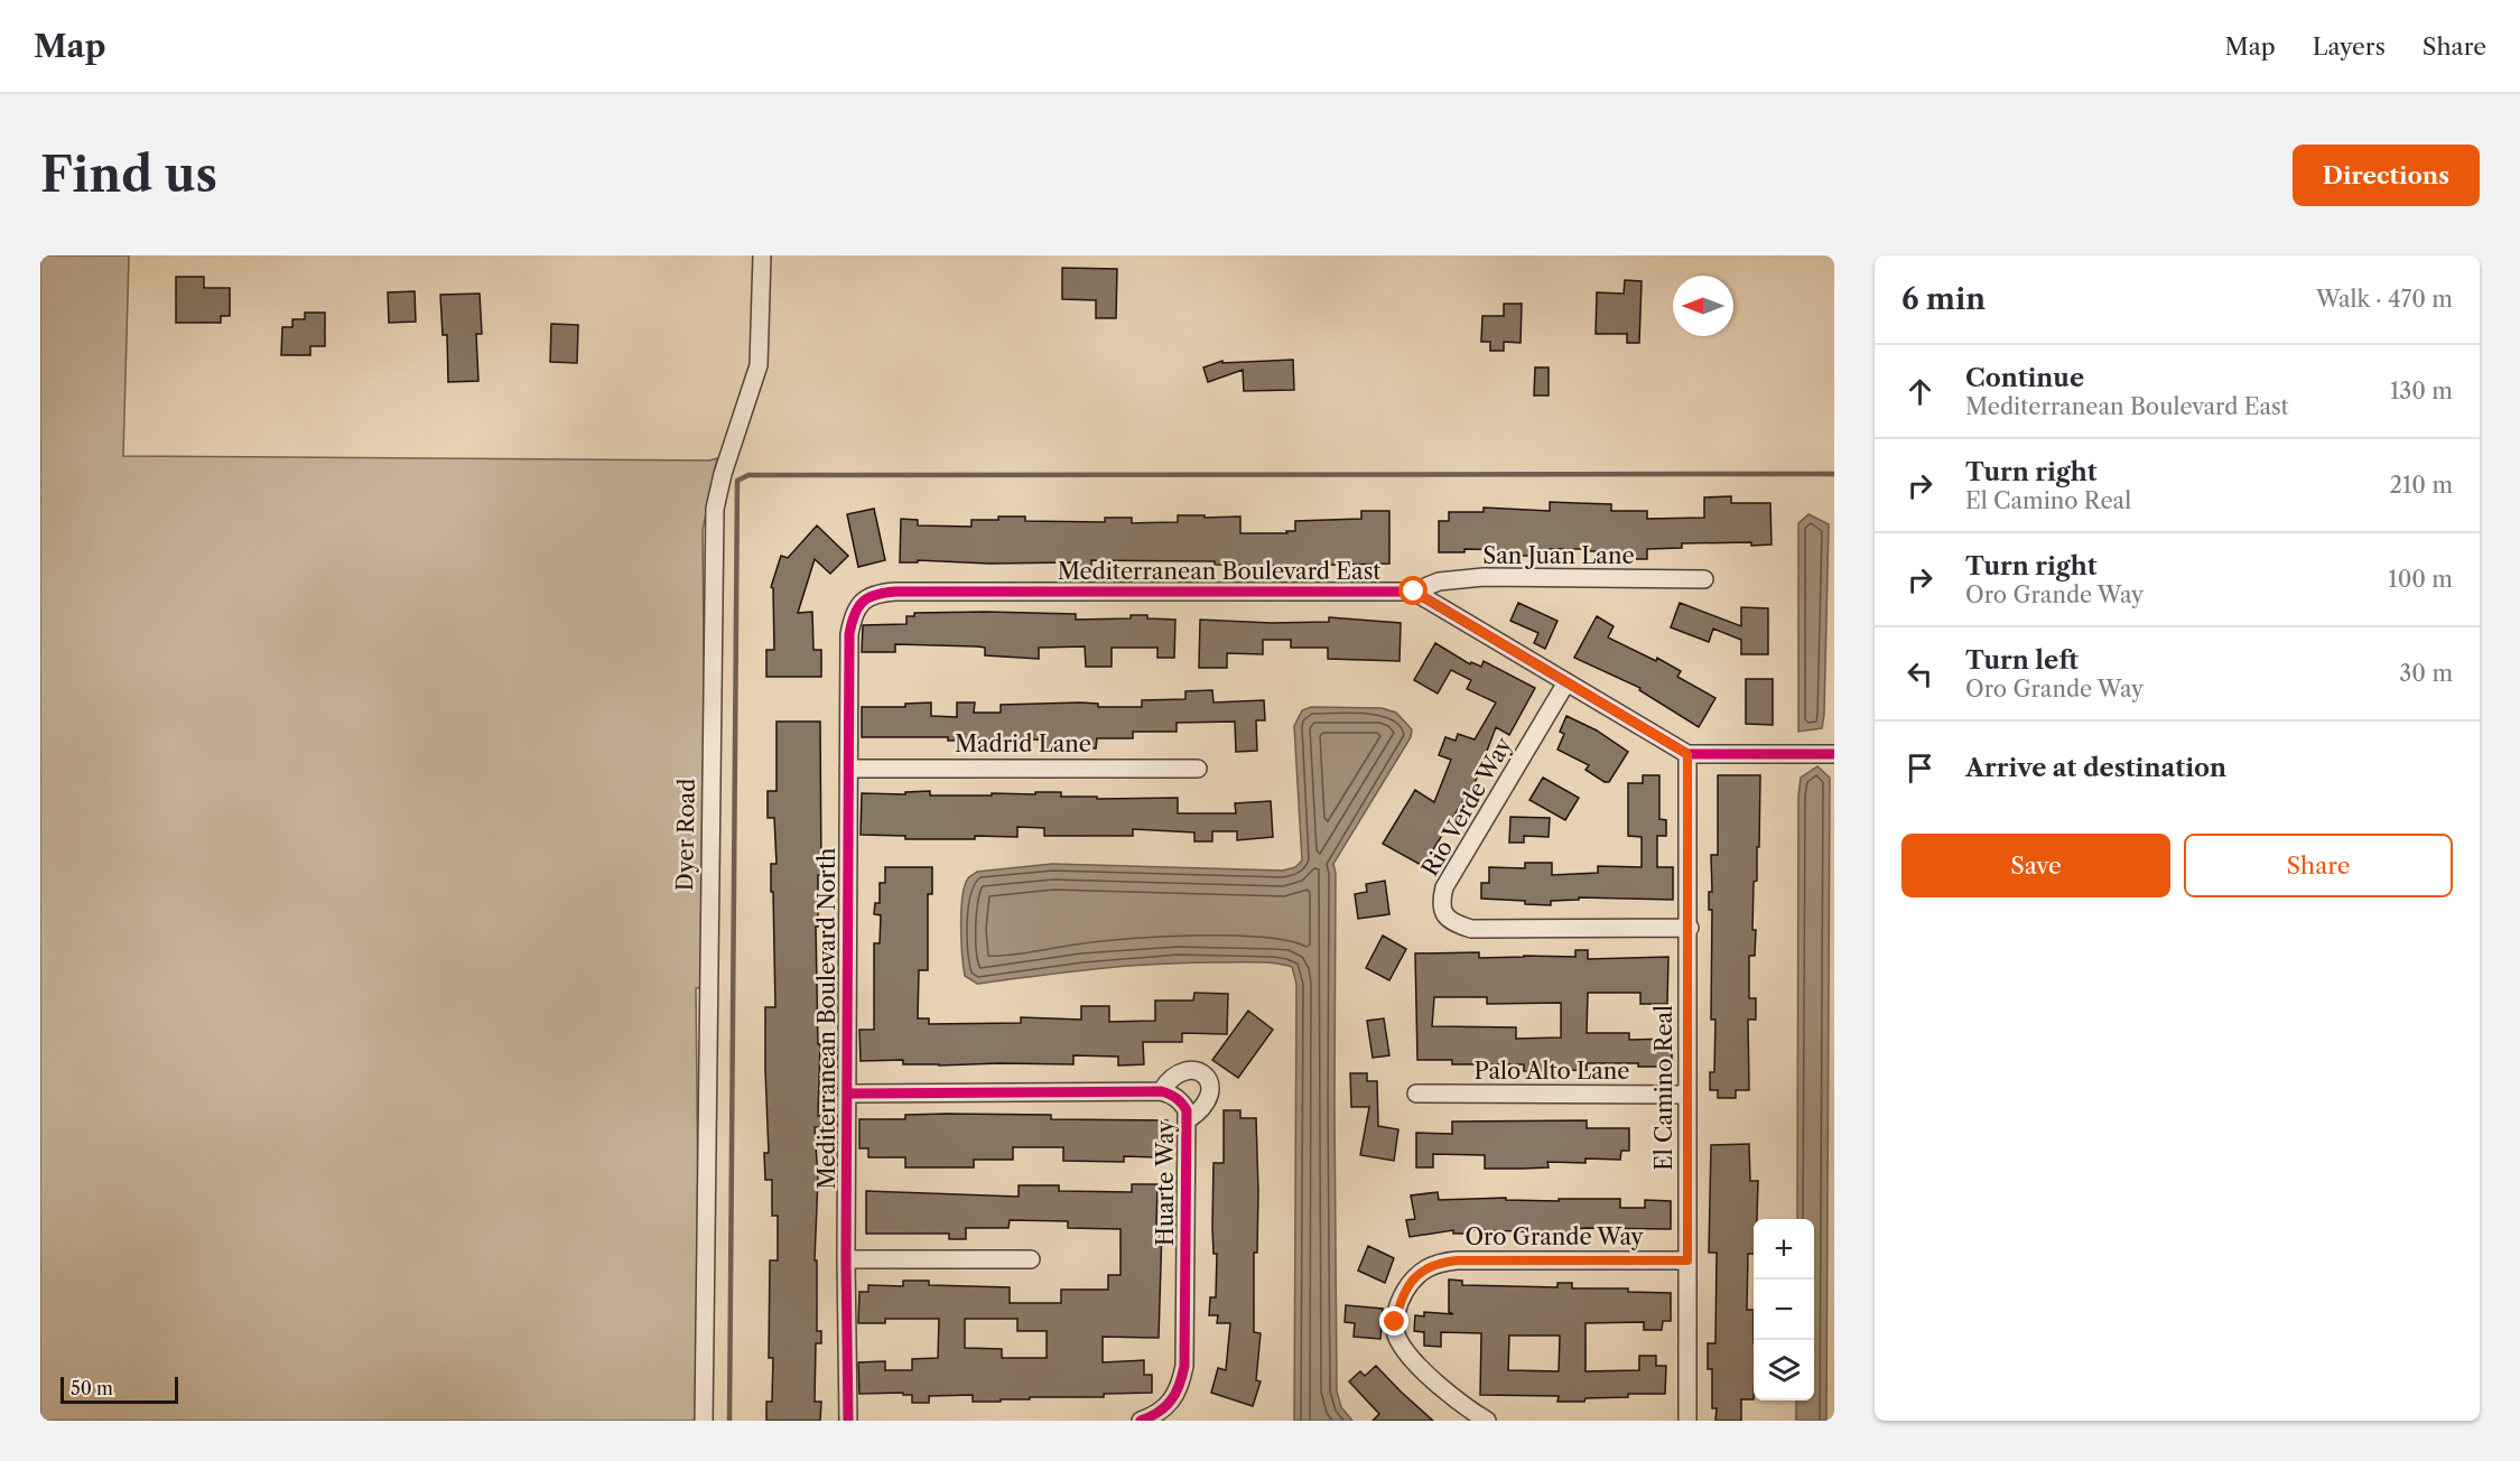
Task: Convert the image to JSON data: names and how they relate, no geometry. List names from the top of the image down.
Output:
{
  "streets": {
    "street": [
      "San Juan Lane",
      "Mediterranean Boulevard East",
      "Madrid Lane",
      "Rio Verde Way",
      "Dyer Road",
      "Mediterranean Boulevard North",
      "Palo Alto Lane",
      "El Camino Real",
      "Huarte Way",
      "Oro Grande Way"
    ]
  },
  "crossings": [
    ["San Juan Lane", "Mediterranean Boulevard East"],
    ["Mediterranean Boulevard East", "Mediterranean Boulevard North"],
    ["Madrid Lane", "Mediterranean Boulevard North"],
    ["Rio Verde Way", "El Camino Real"],
    ["Mediterranean Boulevard North", "Huarte Way"],
    ["Palo Alto Lane", "El Camino Real"],
    ["El Camino Real", "Oro Grande Way"]
  ],
  "scale_bar": "50 m",
  "north": "left",
  "page": {
    "header": "Map",
    "nav": ["Map", "Layers", "Share"],
    "buttons": [
      "Directions",
      ["Save", "Share"]
    ],
    "title": "Find us",
    "heading": ["6 min", "Walk · 470 m"],
    "list": [
      ["Continue", "Mediterranean Boulevard East", "130 m"],
      ["Turn right", "El Camino Real", "210 m"],
      ["Turn right", "Oro Grande Way", "100 m"],
      ["Turn left", "Oro Grande Way", "30 m"],
      "Arrive at destination"
    ],
    "map_buttons": ["+", "−"],
    "scale": "50 m"
  }
}
